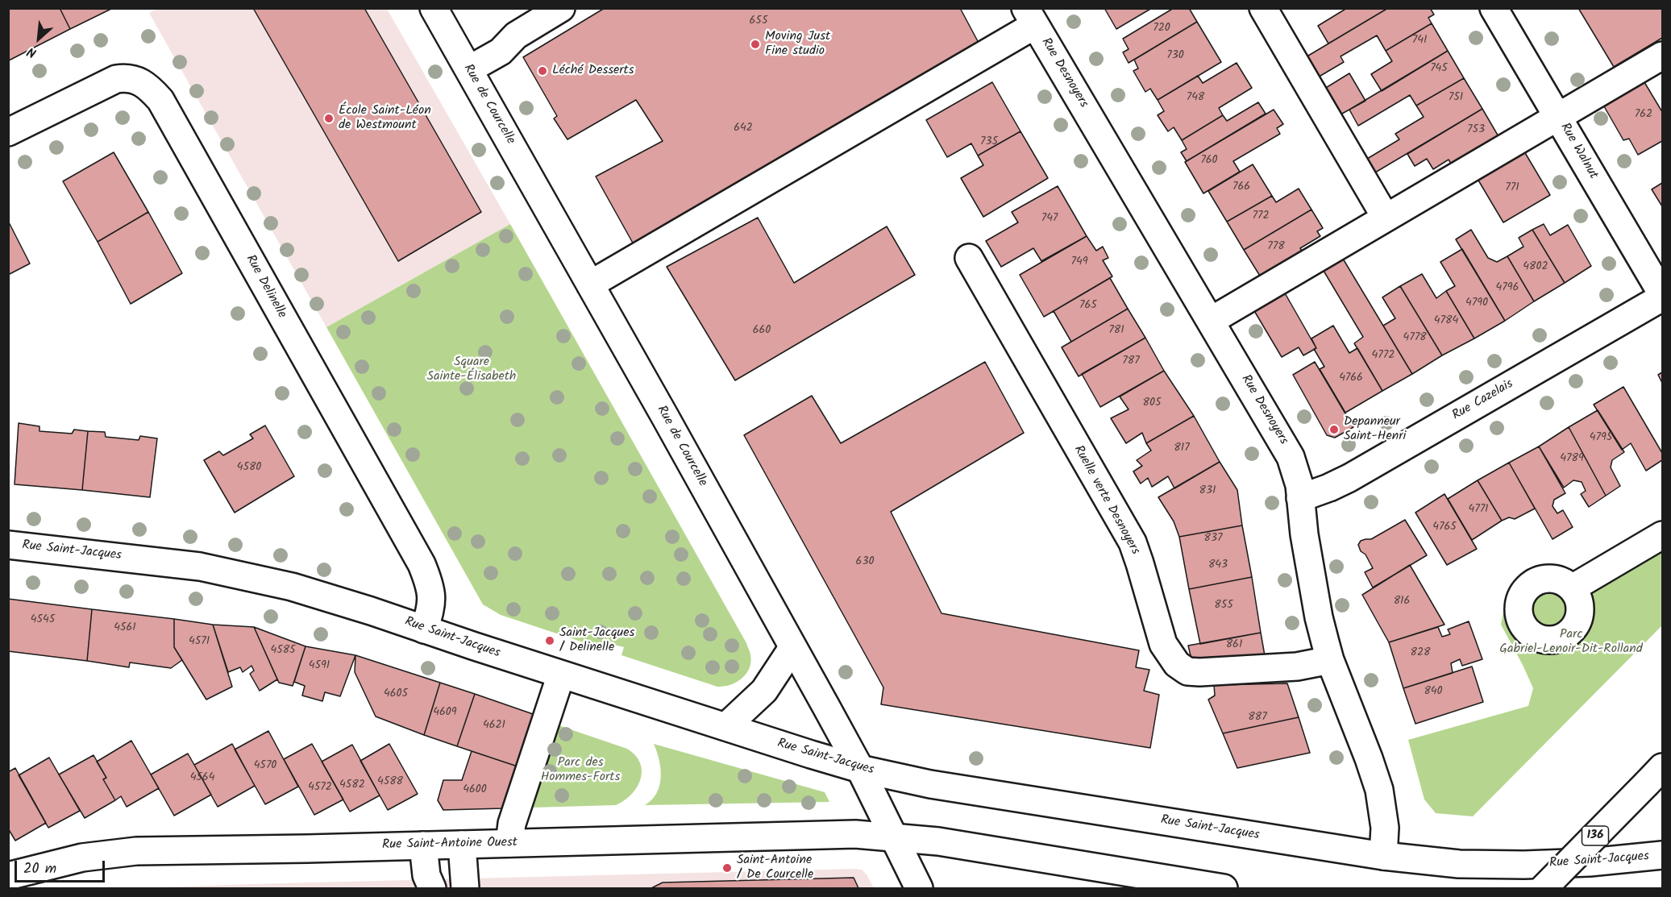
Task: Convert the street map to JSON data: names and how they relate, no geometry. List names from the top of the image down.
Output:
{
  "streets": {
    "main road": [
      "Rue Desnoyers",
      "Rue de Courcelle",
      "Rue Walnut",
      "Rue Delinelle",
      "Rue Cazelais",
      "Ruelle verte Desnoyers",
      "Rue Saint-Jacques",
      "136",
      "Rue Saint-Antoine Ouest"
    ]
  },
  "crossings": [
    ["Rue Desnoyers", "Rue Cazelais"],
    ["Rue Desnoyers", "Ruelle verte Desnoyers"],
    ["Rue Desnoyers", "Rue Saint-Jacques"],
    ["Rue de Courcelle", "Rue Saint-Jacques"],
    ["Rue de Courcelle", "Rue Saint-Antoine Ouest"],
    ["Rue Walnut", "Rue Cazelais"],
    ["Rue Delinelle", "Rue Saint-Jacques"]
  ],
  "parks": ["Square Sainte-Élisabeth", "Parc Gabriel-Lenoir-Dit-Rolland", "Parc des Hommes-Forts"],
  "places": [
    "Moving Just Fine studio",
    "Léché Desserts",
    "École Saint-Léon de Westmount",
    "Depanneur Saint-Henri",
    "Saint-Jacques / Delinelle",
    "Saint-Antoine / De Courcelle"
  ],
  "house_numbers": [
    "655",
    "720",
    "741",
    "730",
    "745",
    "748",
    "751",
    "762",
    "642",
    "753",
    "735",
    "760",
    "766",
    "771",
    "772",
    "747",
    "778",
    "749",
    "4802",
    "4796",
    "4790",
    "765",
    "4784",
    "660",
    "781",
    "4778",
    "4772",
    "787",
    "4766",
    "805",
    "4795",
    "817",
    "4789",
    "4580",
    "831",
    "4771",
    "4765",
    "837",
    "630",
    "843",
    "816",
    "855",
    "4545",
    "4561",
    "4571",
    "861",
    "4585",
    "828",
    "4591",
    "840",
    "4605",
    "4609",
    "887",
    "4621",
    "4570",
    "4564",
    "4588",
    "4582",
    "4572",
    "4600"
  ],
  "scale_bar": "20 m",
  "north": "bottom left"
}
